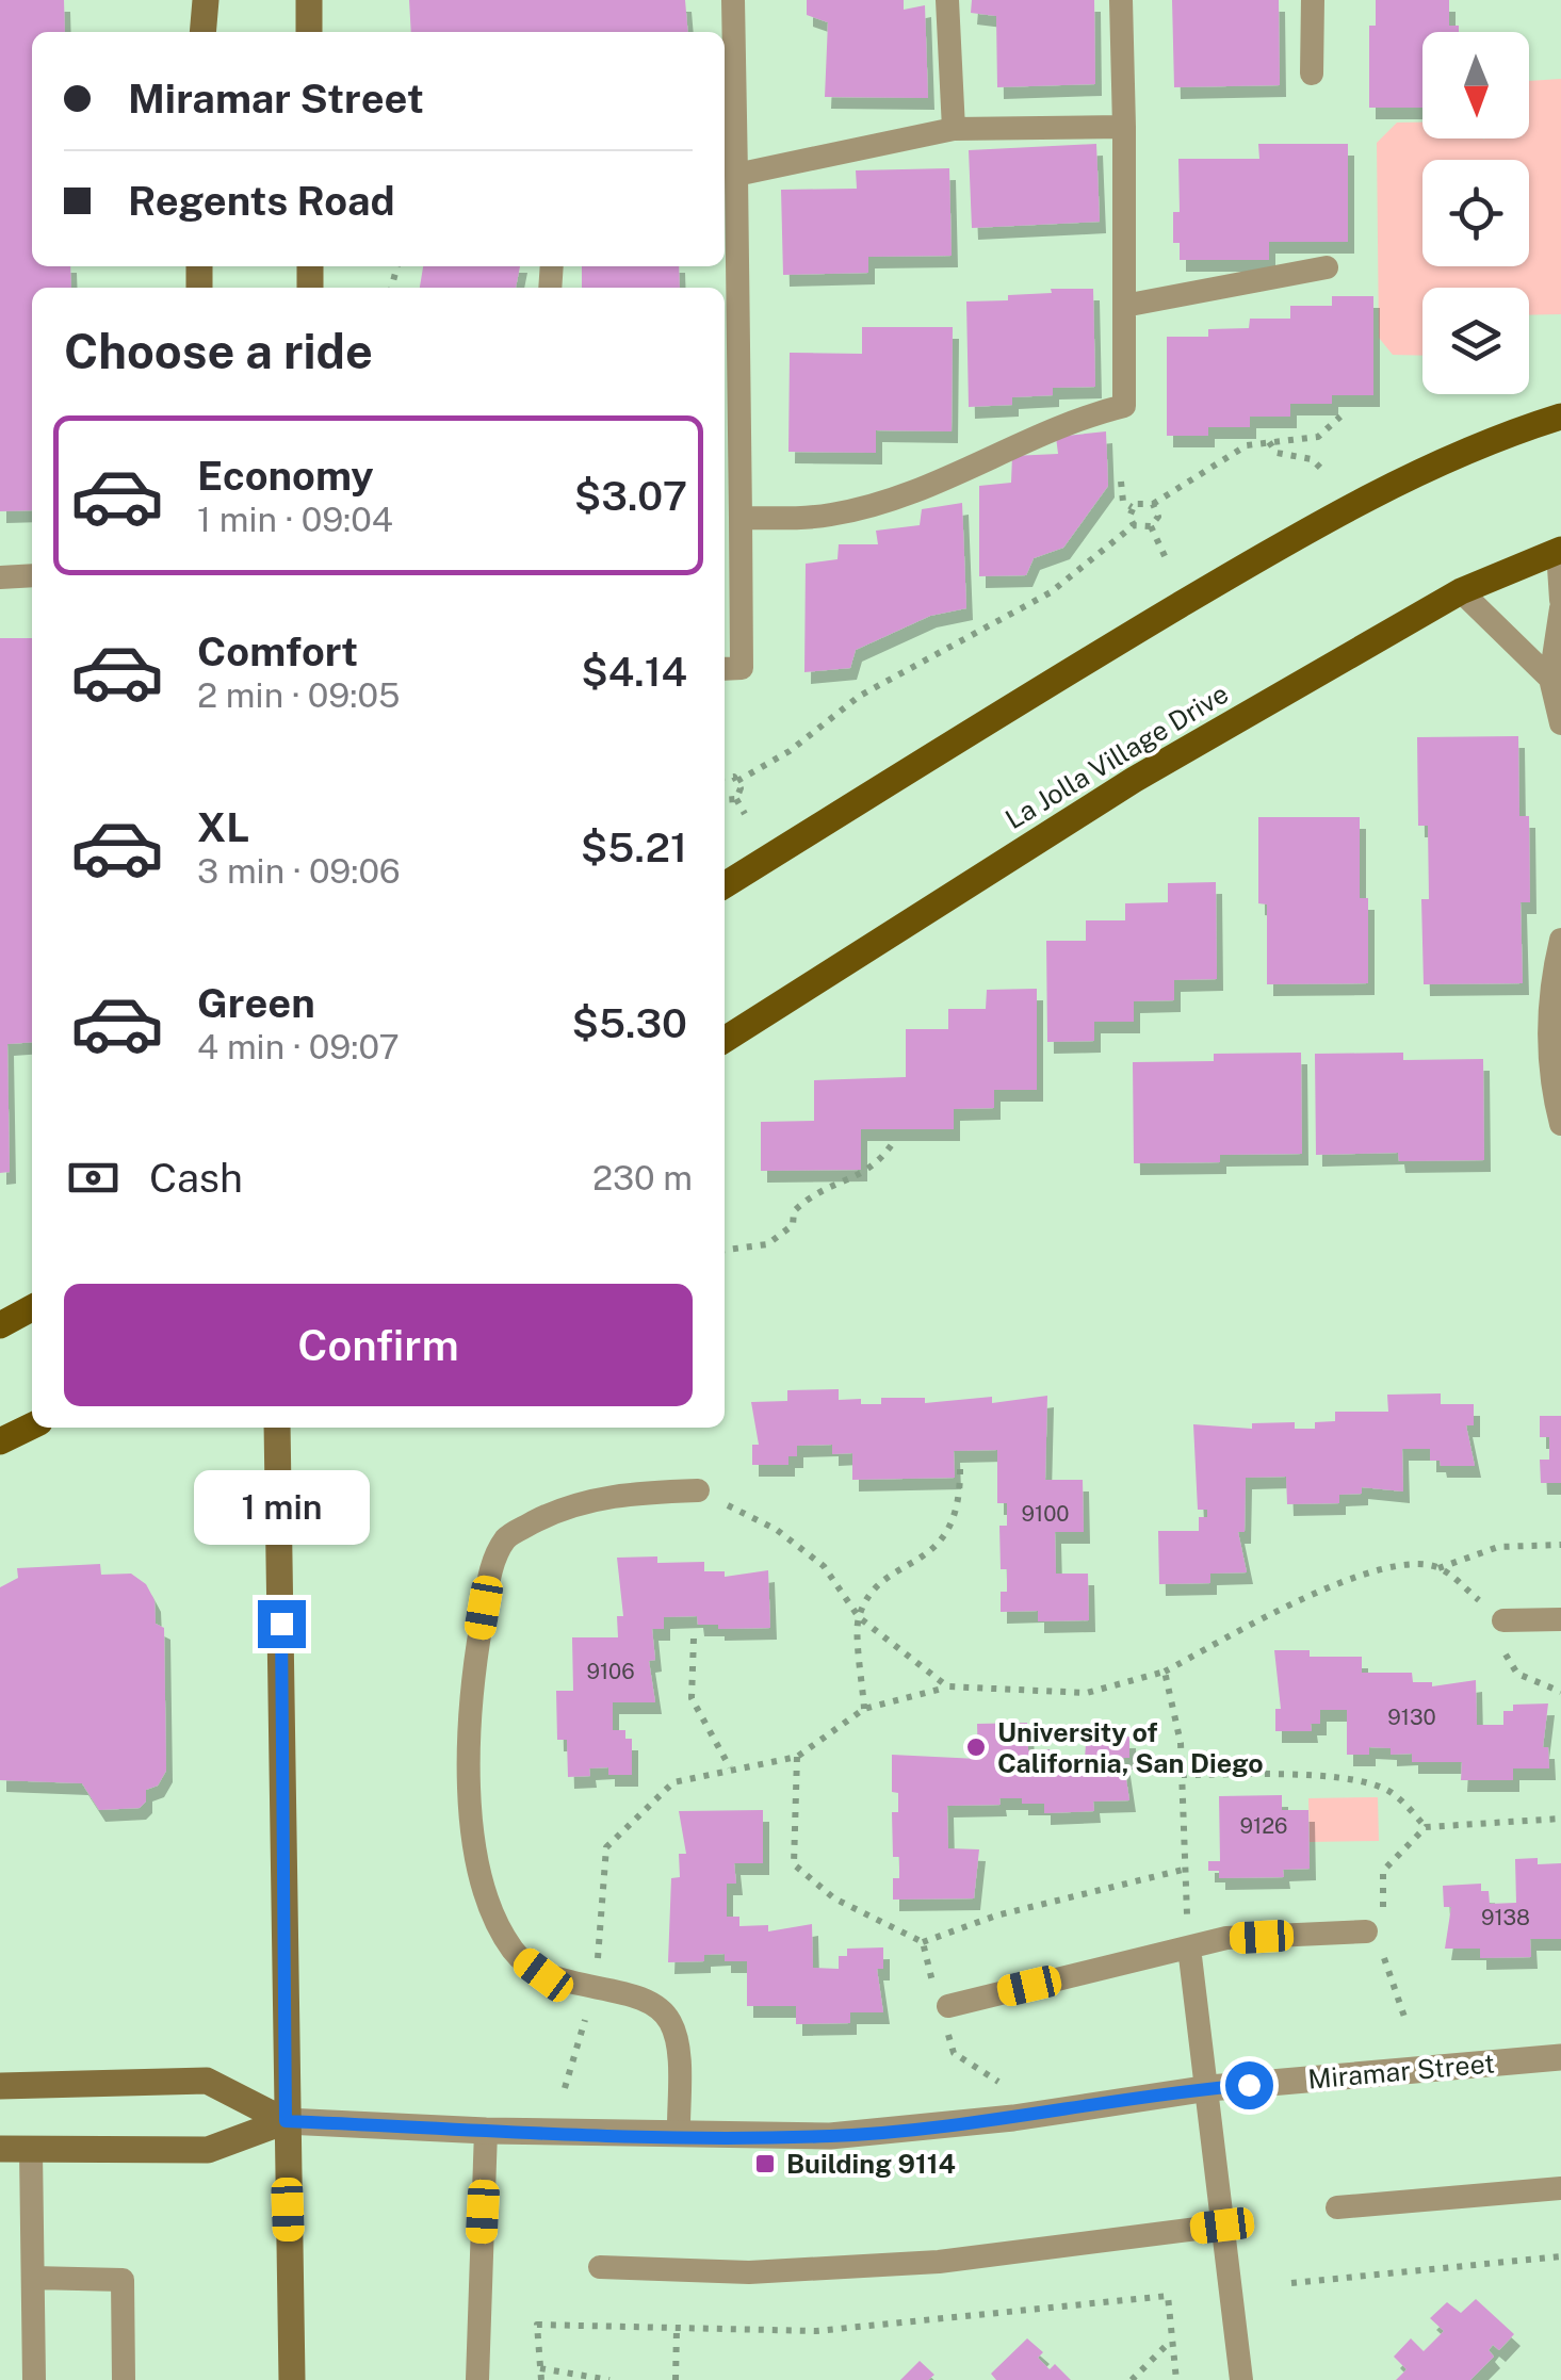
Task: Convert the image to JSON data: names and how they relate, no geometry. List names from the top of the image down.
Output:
{
  "streets": {
    "main road": ["La Jolla Village Drive"],
    "street": ["Miramar Street"]
  },
  "places": {
    "other": ["University of California, San Diego"],
    "transit": ["Building 9114"]
  },
  "house_numbers": [
    "9100",
    "9106",
    "9130",
    "9126",
    "9138"
  ],
  "north": "bottom",
  "page": {
    "banner": ["Miramar Street", "Regents Road"],
    "heading": "Choose a ride",
    "list": [
      {
        "name": "Economy",
        "note": "1 min · 09:04",
        "value": "$3.07"
      },
      {
        "name": "Comfort",
        "note": "2 min · 09:05",
        "value": "$4.14"
      },
      {
        "name": "XL",
        "note": "3 min · 09:06",
        "value": "$5.21"
      },
      {
        "name": "Green",
        "note": "4 min · 09:07",
        "value": "$5.30"
      }
    ],
    "pay": ["Cash", "230 m"],
    "buttons": "Confirm",
    "bubble": "1 min"
  }
}
